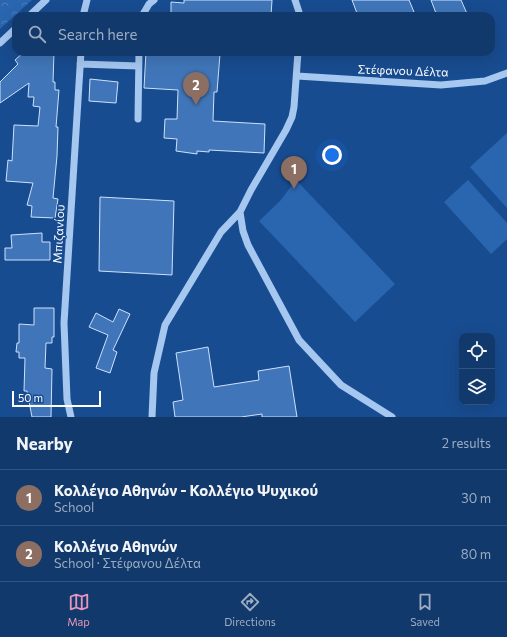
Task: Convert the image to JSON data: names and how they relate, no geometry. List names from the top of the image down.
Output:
{
  "streets": {
    "street": ["Στέφανου Δέλτα", "Μπιζανίου"]
  },
  "scale_bar": "50 m",
  "page": {
    "search": "Search here",
    "pins": ["2", "1"],
    "scale": "50 m",
    "heading": ["Nearby", "2 results"],
    "list": [
      {
        "mark": "1",
        "name": "Κολλέγιο Αθηνών - Κολλέγιο Ψυχικού",
        "note": "School",
        "value": "30 m"
      },
      {
        "mark": "2",
        "name": "Κολλέγιο Αθηνών",
        "note": "School · Στέφανου Δέλτα",
        "value": "80 m"
      }
    ],
    "nav": ["Map", "Directions", "Saved"]
  }
}
